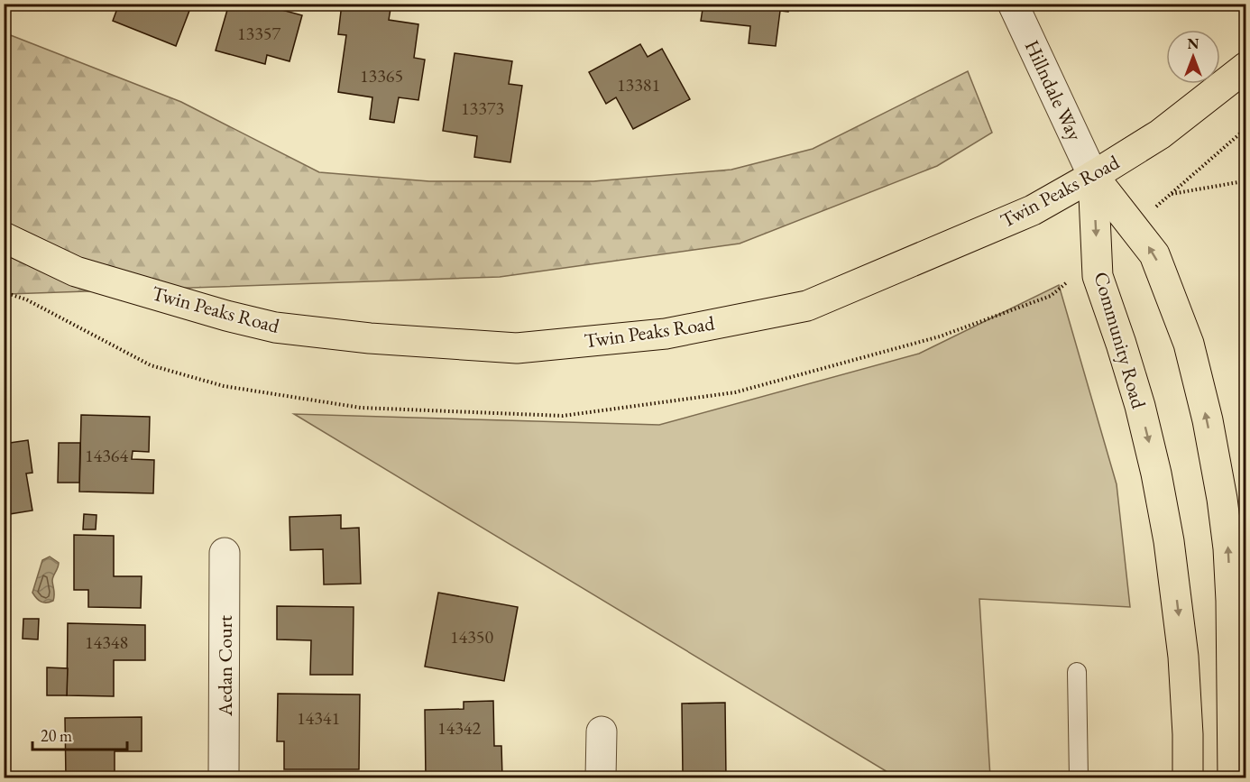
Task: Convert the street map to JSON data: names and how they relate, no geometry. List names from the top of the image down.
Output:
{
  "streets": {
    "main road": ["Twin Peaks Road", "Community Road"],
    "street": ["Hillndale Way", "Aedan Court"]
  },
  "crossings": [
    ["Hillndale Way", "Twin Peaks Road"],
    ["Hillndale Way", "Community Road"],
    ["Twin Peaks Road", "Community Road"]
  ],
  "house_numbers": [
    "13357",
    "13365",
    "13381",
    "13373",
    "14364",
    "14350",
    "14348",
    "14341",
    "14342"
  ],
  "scale_bar": "20 m",
  "north": "top"
}
